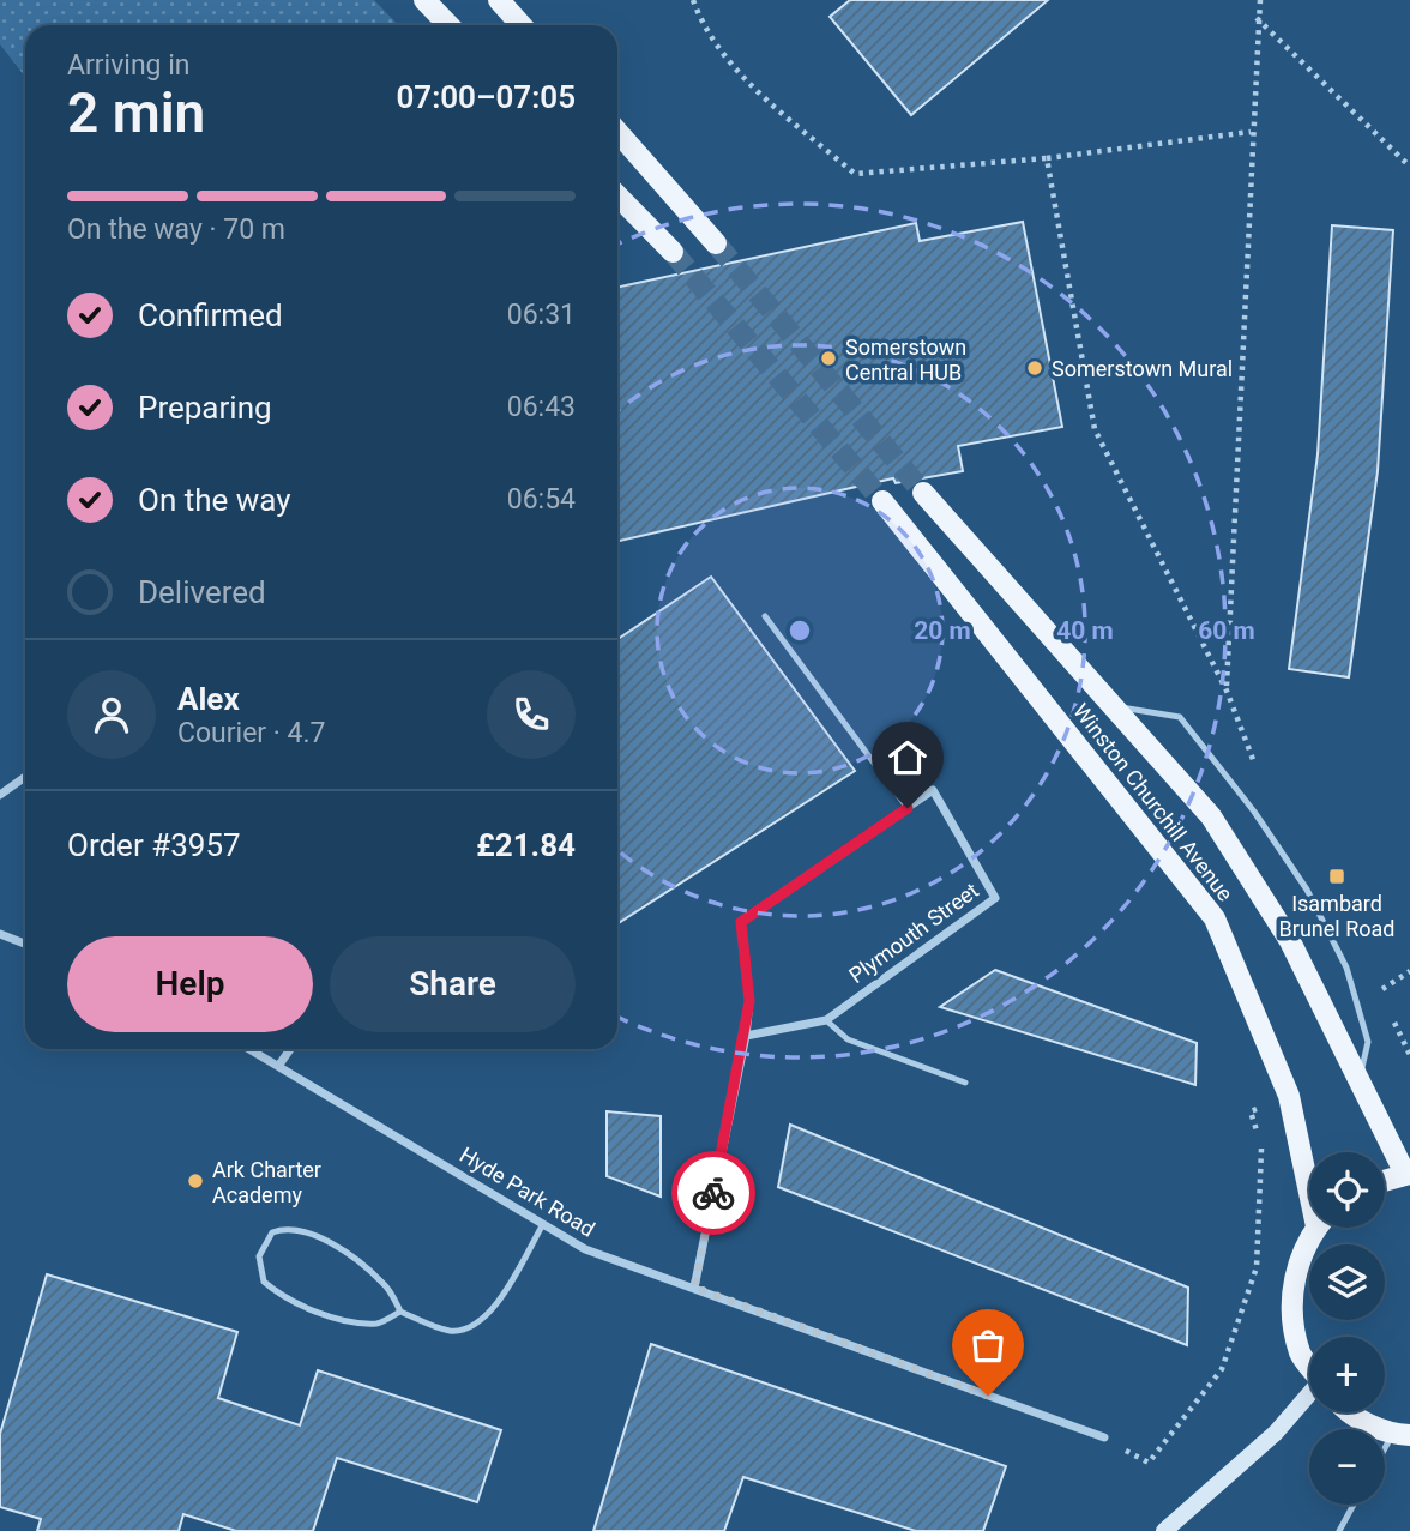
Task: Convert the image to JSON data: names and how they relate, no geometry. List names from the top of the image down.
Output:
{
  "streets": {
    "main road": ["Winston Churchill Avenue"],
    "street": ["Plymouth Street", "Hyde Park Road"]
  },
  "crossings": [
    ["Plymouth Street", "Hyde Park Road"]
  ],
  "places": {
    "other": ["Somerstown Central HUB", "Somerstown Mural", "Ark Charter Academy"],
    "transit": ["Isambard Brunel Road"]
  },
  "page": {
    "heading": ["2 min", "Arriving in", "07:00–07:05"],
    "panel": [
      "Alex",
      "Courier · 4.7",
      "Order #3957",
      "£21.84"
    ],
    "bar": "On the way · 70 m",
    "list": [
      ["Confirmed", "06:31"],
      ["Preparing", "06:43"],
      ["On the way", "06:54"],
      "Delivered"
    ],
    "buttons": ["Help", "Share"],
    "map_buttons": ["+", "−"]
  },
  "rings": ["20 m", "40 m", "60 m"]
}
